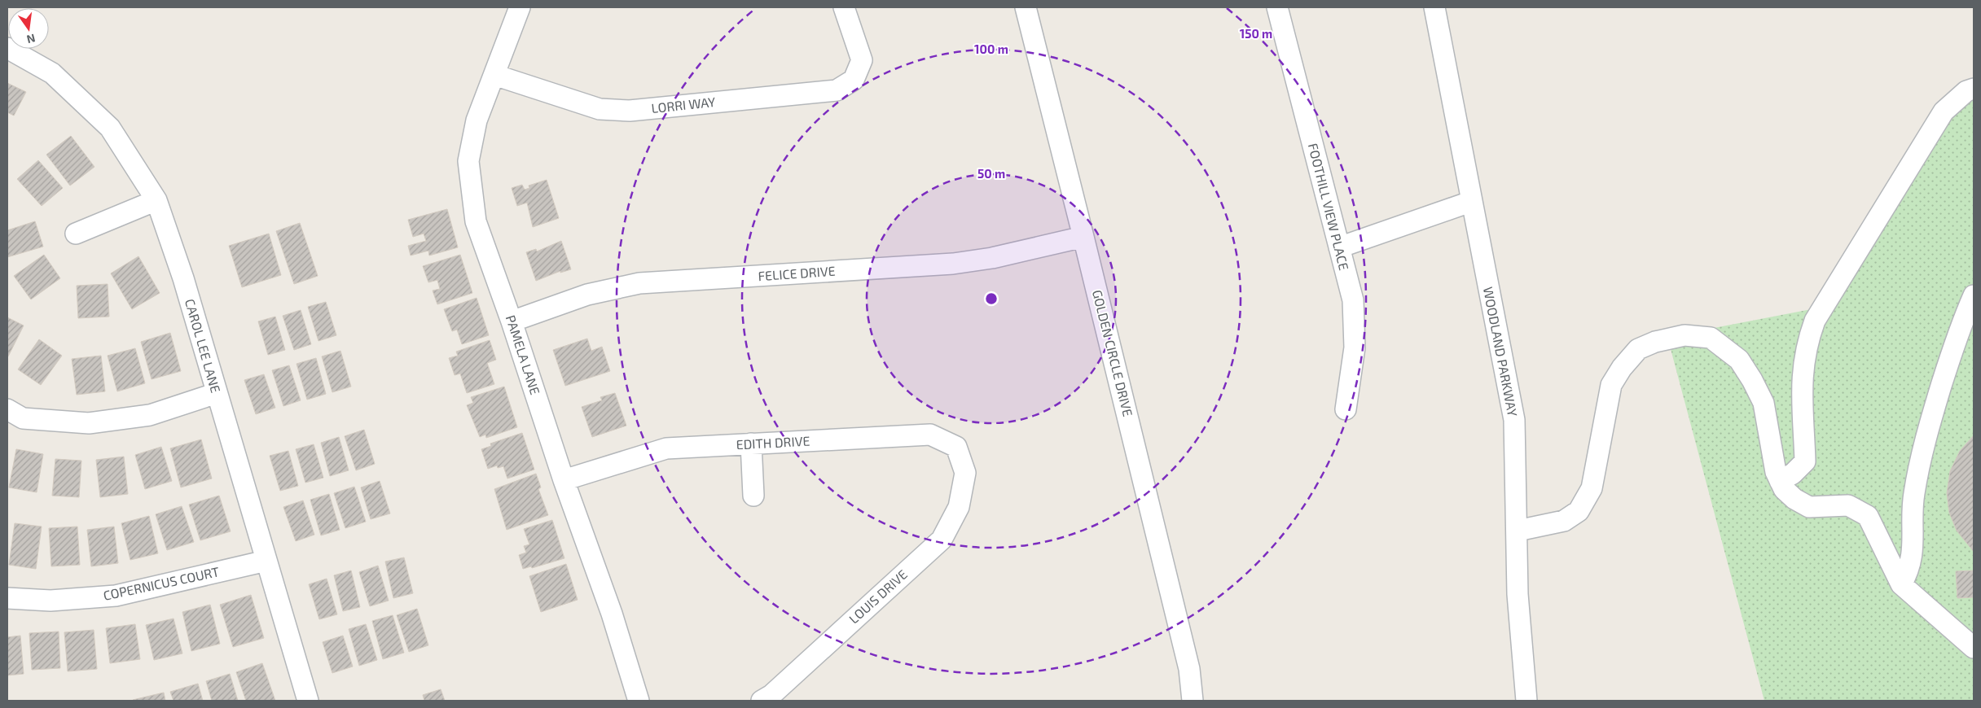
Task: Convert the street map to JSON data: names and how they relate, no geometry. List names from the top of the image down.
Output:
{
  "streets": {
    "street": [
      "LORRI WAY",
      "FOOTHILL VIEW PLACE",
      "FELICE DRIVE",
      "CAROL LEE LANE",
      "WOODLAND PARKWAY",
      "GOLDEN CIRCLE DRIVE",
      "PAMELA LANE",
      "EDITH DRIVE",
      "COPERNICUS COURT",
      "LOUIS DRIVE"
    ]
  },
  "crossings": [
    ["LORRI WAY", "PAMELA LANE"],
    ["FELICE DRIVE", "GOLDEN CIRCLE DRIVE"],
    ["FELICE DRIVE", "PAMELA LANE"],
    ["CAROL LEE LANE", "COPERNICUS COURT"],
    ["PAMELA LANE", "EDITH DRIVE"],
    ["EDITH DRIVE", "LOUIS DRIVE"]
  ],
  "north": "bottom",
  "rings": ["150 m", "100 m", "50 m"]
}
